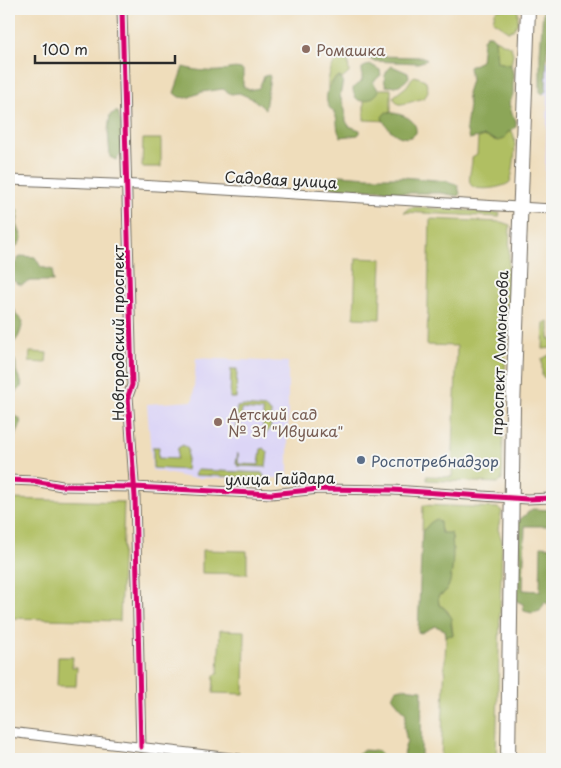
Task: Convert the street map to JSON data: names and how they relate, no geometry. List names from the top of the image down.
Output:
{
  "streets": {
    "main road": ["проспект Ломоносова"],
    "street": ["Садовая улица", "Новгородский проспект", "улица Гайдара"]
  },
  "crossings": [
    ["Садовая улица", "Новгородский проспект"],
    ["Садовая улица", "проспект Ломоносова"],
    ["Новгородский проспект", "улица Гайдара"],
    ["проспект Ломоносова", "улица Гайдара"]
  ],
  "places": ["Ромашка", "Детский сад № 31 \"Ивушка\"", "Роспотребнадзор"],
  "scale_bar": "100 m"
}
